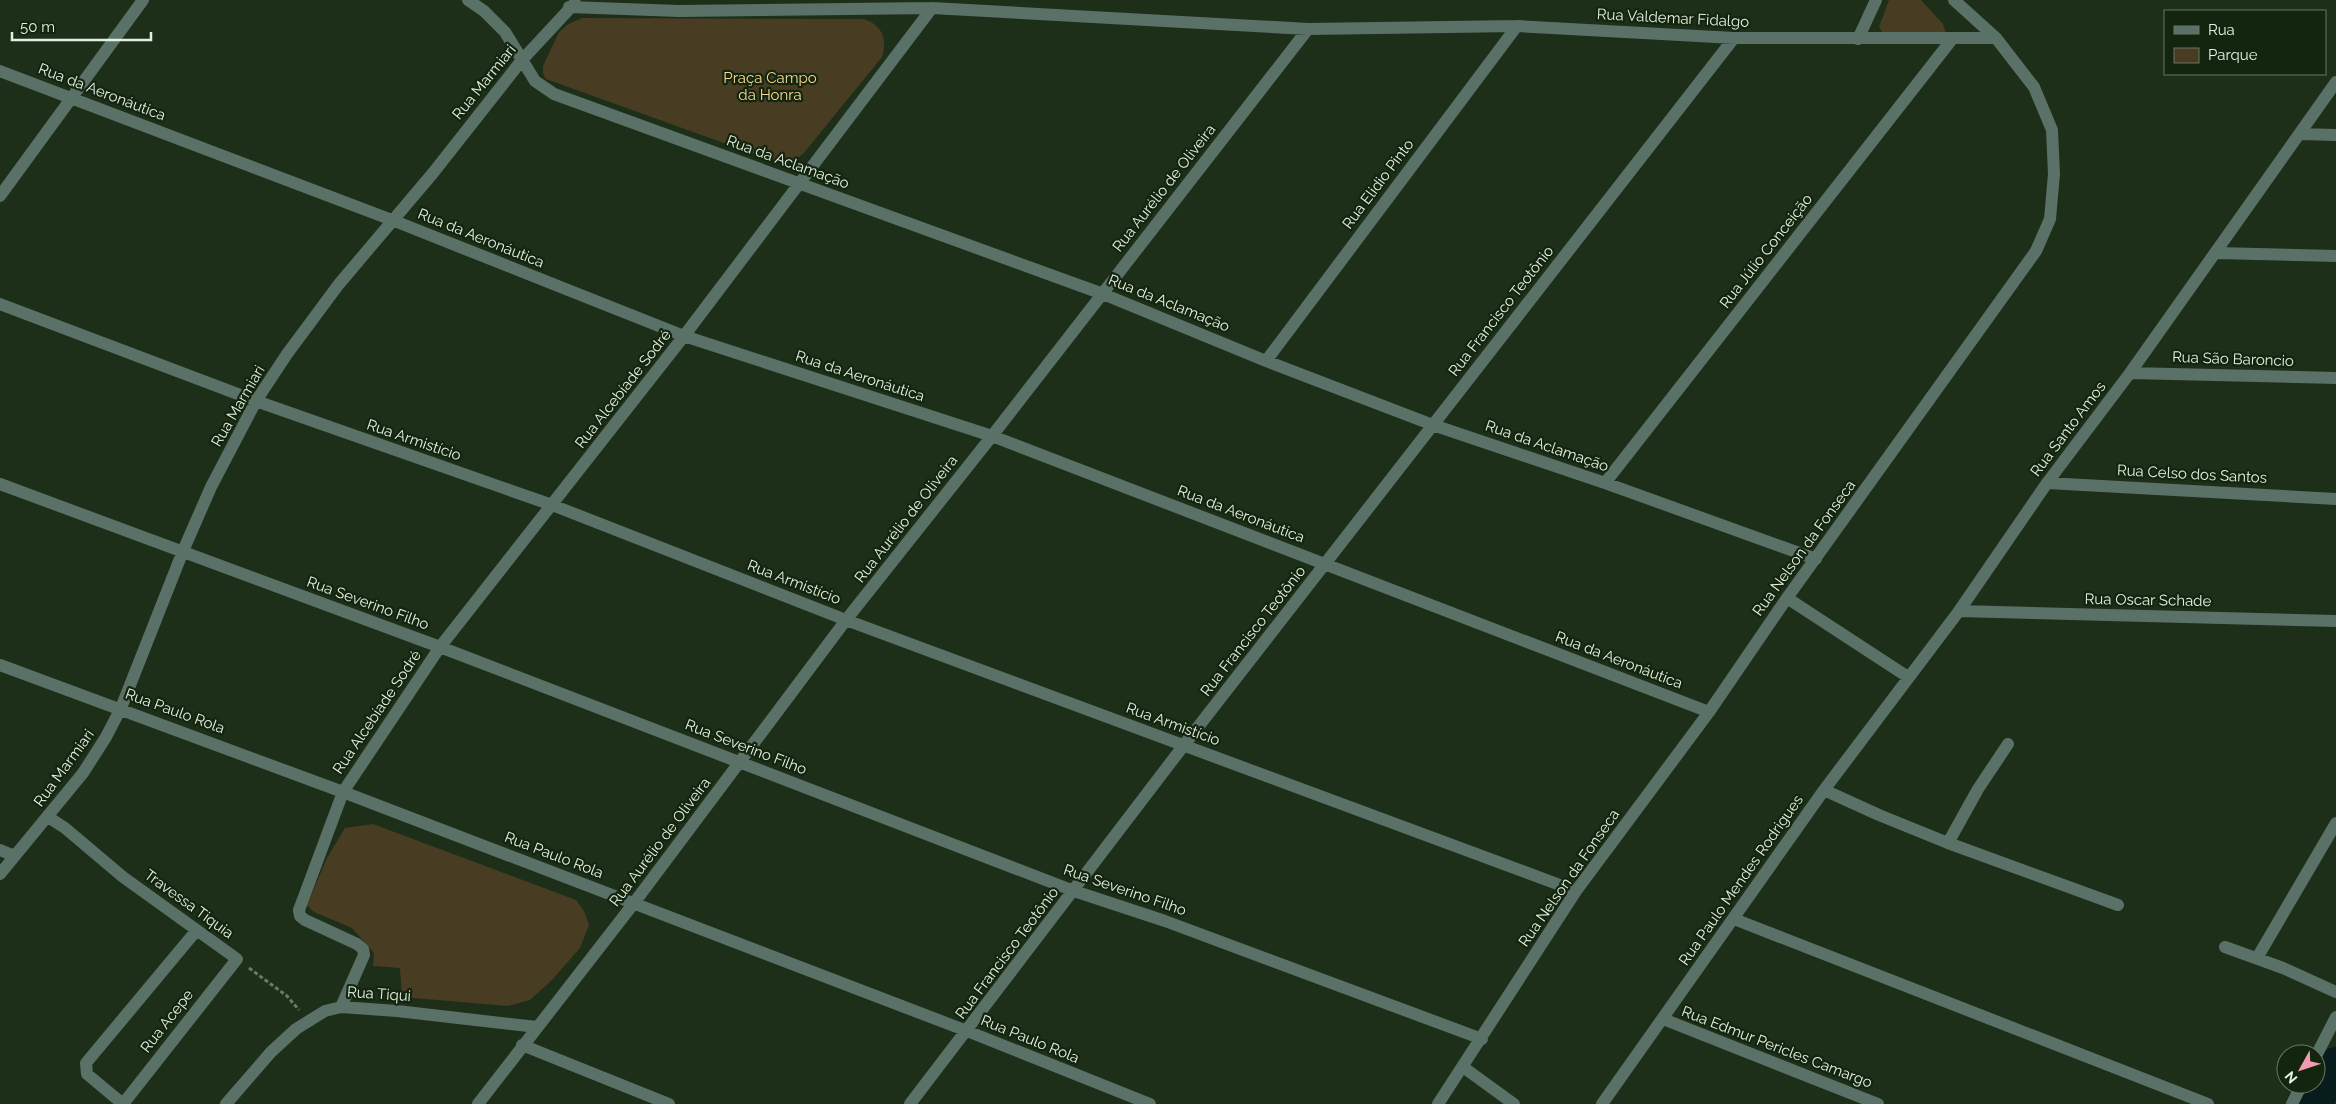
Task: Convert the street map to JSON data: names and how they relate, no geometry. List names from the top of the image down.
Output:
{
  "streets": {
    "street": [
      "Rua Valdemar Fidalgo",
      "Rua Marmiari",
      "Rua da Aeronáutica",
      "Rua da Aclamação",
      "Rua Elidio Pinto",
      "Rua Aurélio de Oliveira",
      "Rua Júlio Conceição",
      "Rua Francisco Teotônio",
      "Rua São Baroncio",
      "Rua Alcebíade Sodré",
      "Rua Santo Amos",
      "Rua Armistício",
      "Rua Celso dos Santos",
      "Rua Nelson da Fonseca",
      "Rua Oscar Schade",
      "Rua Severino Filho",
      "Rua Paulo Rola",
      "Rua Paulo Mendes Rodrigues",
      "Travessa Tiquia",
      "Rua Tiqui",
      "Rua Acepe",
      "Rua Edmur Pericles Camargo"
    ]
  },
  "crossings": [
    ["Rua Valdemar Fidalgo", "Rua Marmiari"],
    ["Rua Valdemar Fidalgo", "Rua Elidio Pinto"],
    ["Rua Valdemar Fidalgo", "Rua Aurélio de Oliveira"],
    ["Rua Valdemar Fidalgo", "Rua Júlio Conceição"],
    ["Rua Valdemar Fidalgo", "Rua Francisco Teotônio"],
    ["Rua Valdemar Fidalgo", "Rua Alcebíade Sodré"],
    ["Rua Valdemar Fidalgo", "Rua Nelson da Fonseca"],
    ["Rua Marmiari", "Rua da Aeronáutica"],
    ["Rua Marmiari", "Rua da Aclamação"],
    ["Rua Marmiari", "Rua Armistício"],
    ["Rua Marmiari", "Rua Severino Filho"],
    ["Rua Marmiari", "Rua Paulo Rola"],
    ["Rua Marmiari", "Travessa Tiquia"],
    ["Rua da Aeronáutica", "Rua Aurélio de Oliveira"],
    ["Rua da Aeronáutica", "Rua Francisco Teotônio"],
    ["Rua da Aeronáutica", "Rua Alcebíade Sodré"],
    ["Rua da Aeronáutica", "Rua Nelson da Fonseca"],
    ["Rua da Aclamação", "Rua Elidio Pinto"],
    ["Rua da Aclamação", "Rua Aurélio de Oliveira"],
    ["Rua da Aclamação", "Rua Júlio Conceição"],
    ["Rua da Aclamação", "Rua Francisco Teotônio"],
    ["Rua da Aclamação", "Rua Alcebíade Sodré"],
    ["Rua da Aclamação", "Rua Nelson da Fonseca"],
    ["Rua Aurélio de Oliveira", "Rua Armistício"],
    ["Rua Aurélio de Oliveira", "Rua Severino Filho"],
    ["Rua Aurélio de Oliveira", "Rua Paulo Rola"],
    ["Rua Aurélio de Oliveira", "Rua Tiqui"],
    ["Rua Francisco Teotônio", "Rua Armistício"],
    ["Rua Francisco Teotônio", "Rua Severino Filho"],
    ["Rua Francisco Teotônio", "Rua Paulo Rola"],
    ["Rua São Baroncio", "Rua Santo Amos"],
    ["Rua Alcebíade Sodré", "Rua Armistício"],
    ["Rua Alcebíade Sodré", "Rua Severino Filho"],
    ["Rua Alcebíade Sodré", "Rua Paulo Rola"],
    ["Rua Alcebíade Sodré", "Rua Tiqui"],
    ["Rua Santo Amos", "Rua Celso dos Santos"],
    ["Rua Santo Amos", "Rua Oscar Schade"],
    ["Rua Santo Amos", "Rua Paulo Mendes Rodrigues"],
    ["Rua Armistício", "Rua Nelson da Fonseca"],
    ["Rua Nelson da Fonseca", "Rua Severino Filho"],
    ["Rua Paulo Mendes Rodrigues", "Rua Edmur Pericles Camargo"],
    ["Travessa Tiquia", "Rua Tiqui"],
    ["Travessa Tiquia", "Rua Acepe"]
  ],
  "parks": ["Praça Campo da Honra"],
  "legend": ["Rua", "Parque"],
  "scale_bar": "50 m",
  "north": "bottom left"
}
